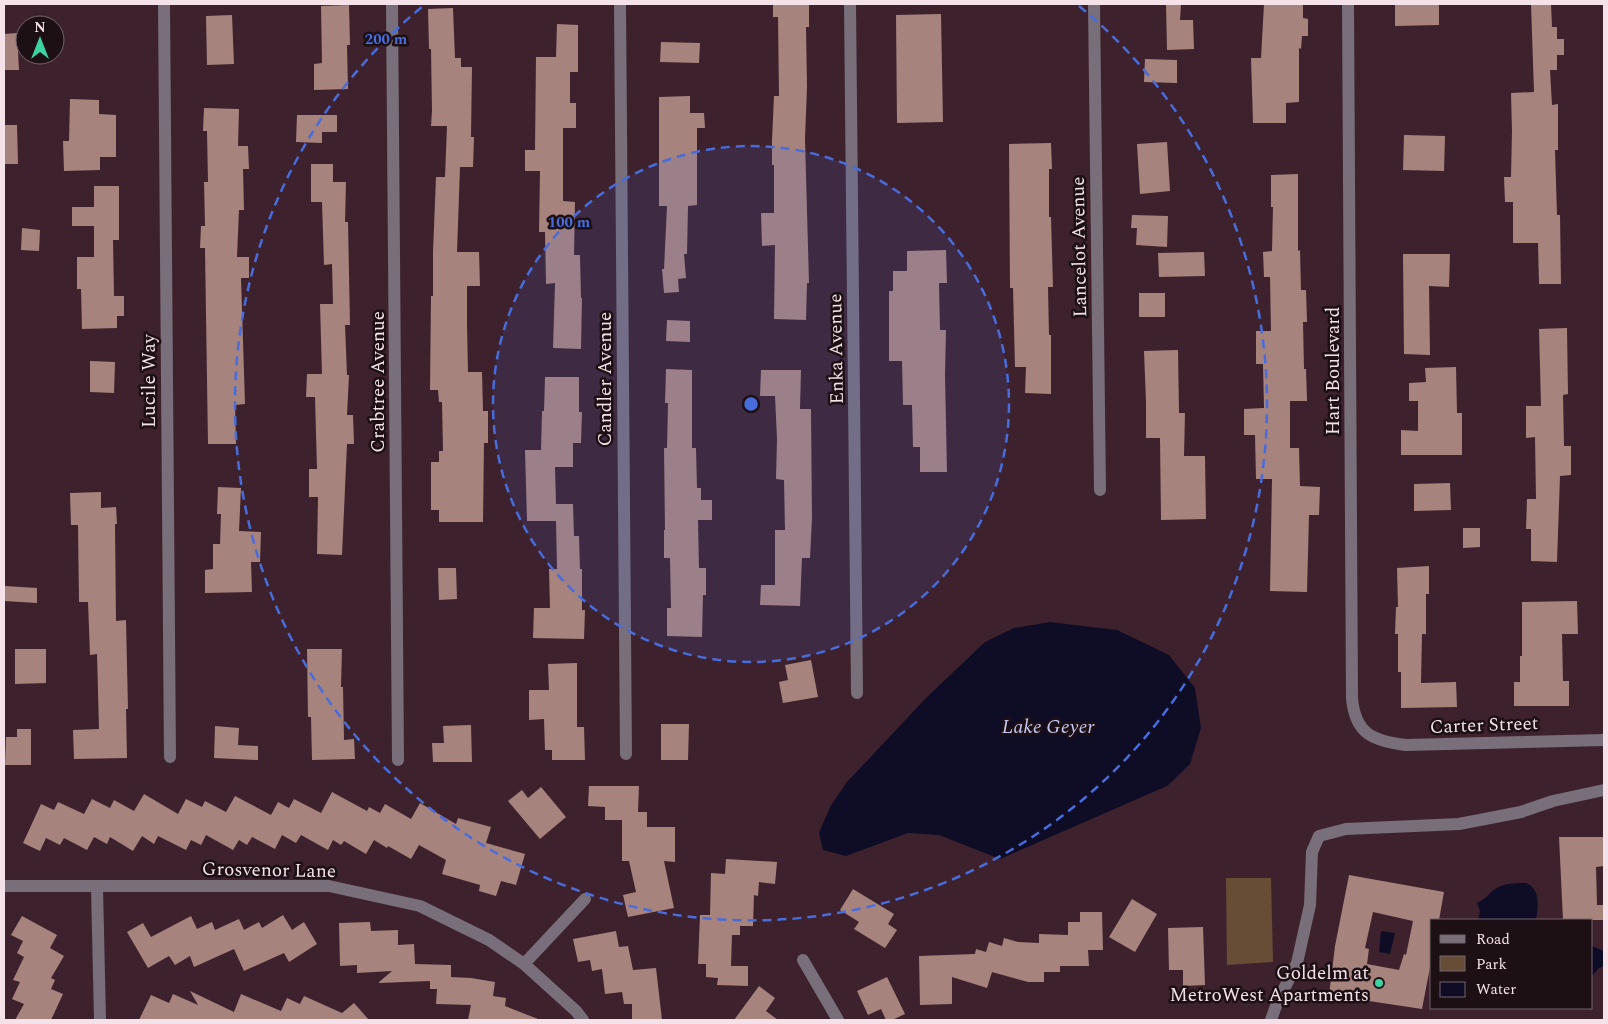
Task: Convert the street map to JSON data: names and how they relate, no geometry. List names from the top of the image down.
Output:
{
  "streets": {
    "street": [
      "Lancelot Avenue",
      "Enka Avenue",
      "Hart Boulevard",
      "Candler Avenue",
      "Lucile Way",
      "Crabtree Avenue",
      "Carter Street",
      "Grosvenor Lane"
    ]
  },
  "crossings": [
    ["Hart Boulevard", "Carter Street"]
  ],
  "water": ["Lake Geyer"],
  "places": ["Goldelm at MetroWest Apartments"],
  "legend": ["Road", "Park", "Water"],
  "north": "top",
  "rings": ["200 m", "100 m"]
}
